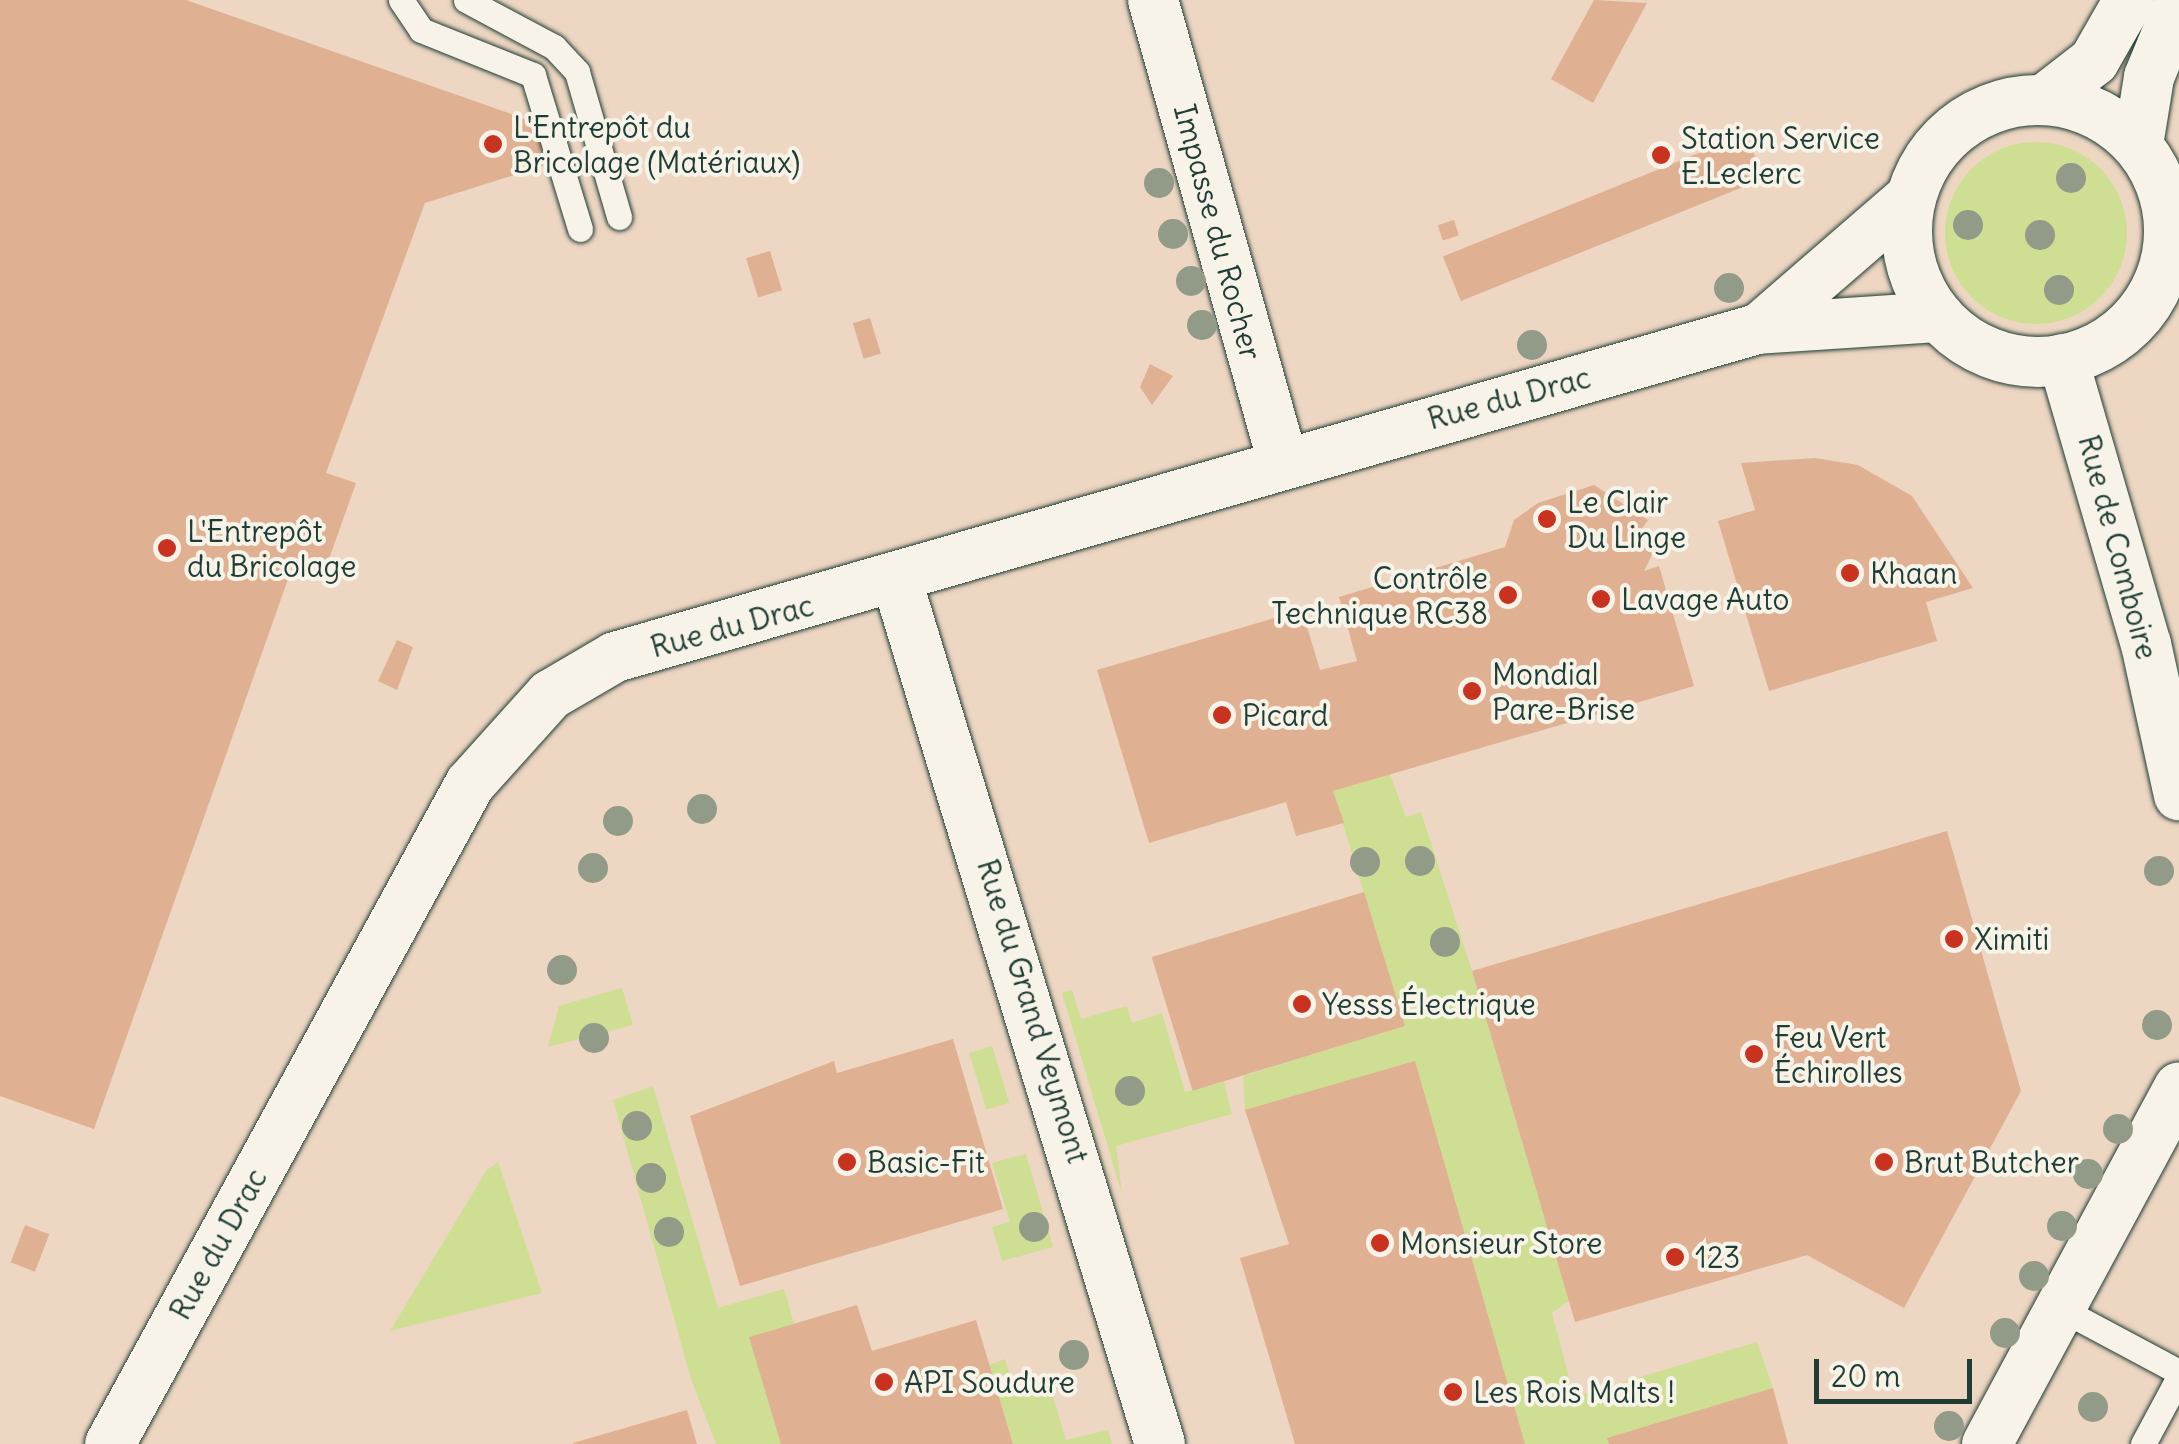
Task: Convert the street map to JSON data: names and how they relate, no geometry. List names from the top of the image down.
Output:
{
  "streets": {
    "street": [
      "Impasse du Rocher",
      "Rue du Drac",
      "Rue de Comboire",
      "Rue du Grand Veymont"
    ]
  },
  "crossings": [
    ["Impasse du Rocher", "Rue du Drac"],
    ["Rue du Drac", "Rue du Grand Veymont"]
  ],
  "places": [
    "L'Entrepôt du Bricolage (Matériaux)",
    "Station Service E.Leclerc",
    "Le Clair Du Linge",
    "L'Entrepôt du Bricolage",
    "Khaan",
    "Contrôle Technique RC38",
    "Lavage Auto",
    "Mondial Pare-Brise",
    "Picard",
    "Ximiti",
    "Yesss Électrique",
    "Feu Vert Échirolles",
    "Basic-Fit",
    "Brut Butcher",
    "Monsieur Store",
    "123",
    "API Soudure",
    "Les Rois Malts !"
  ],
  "scale_bar": "20 m"
}
